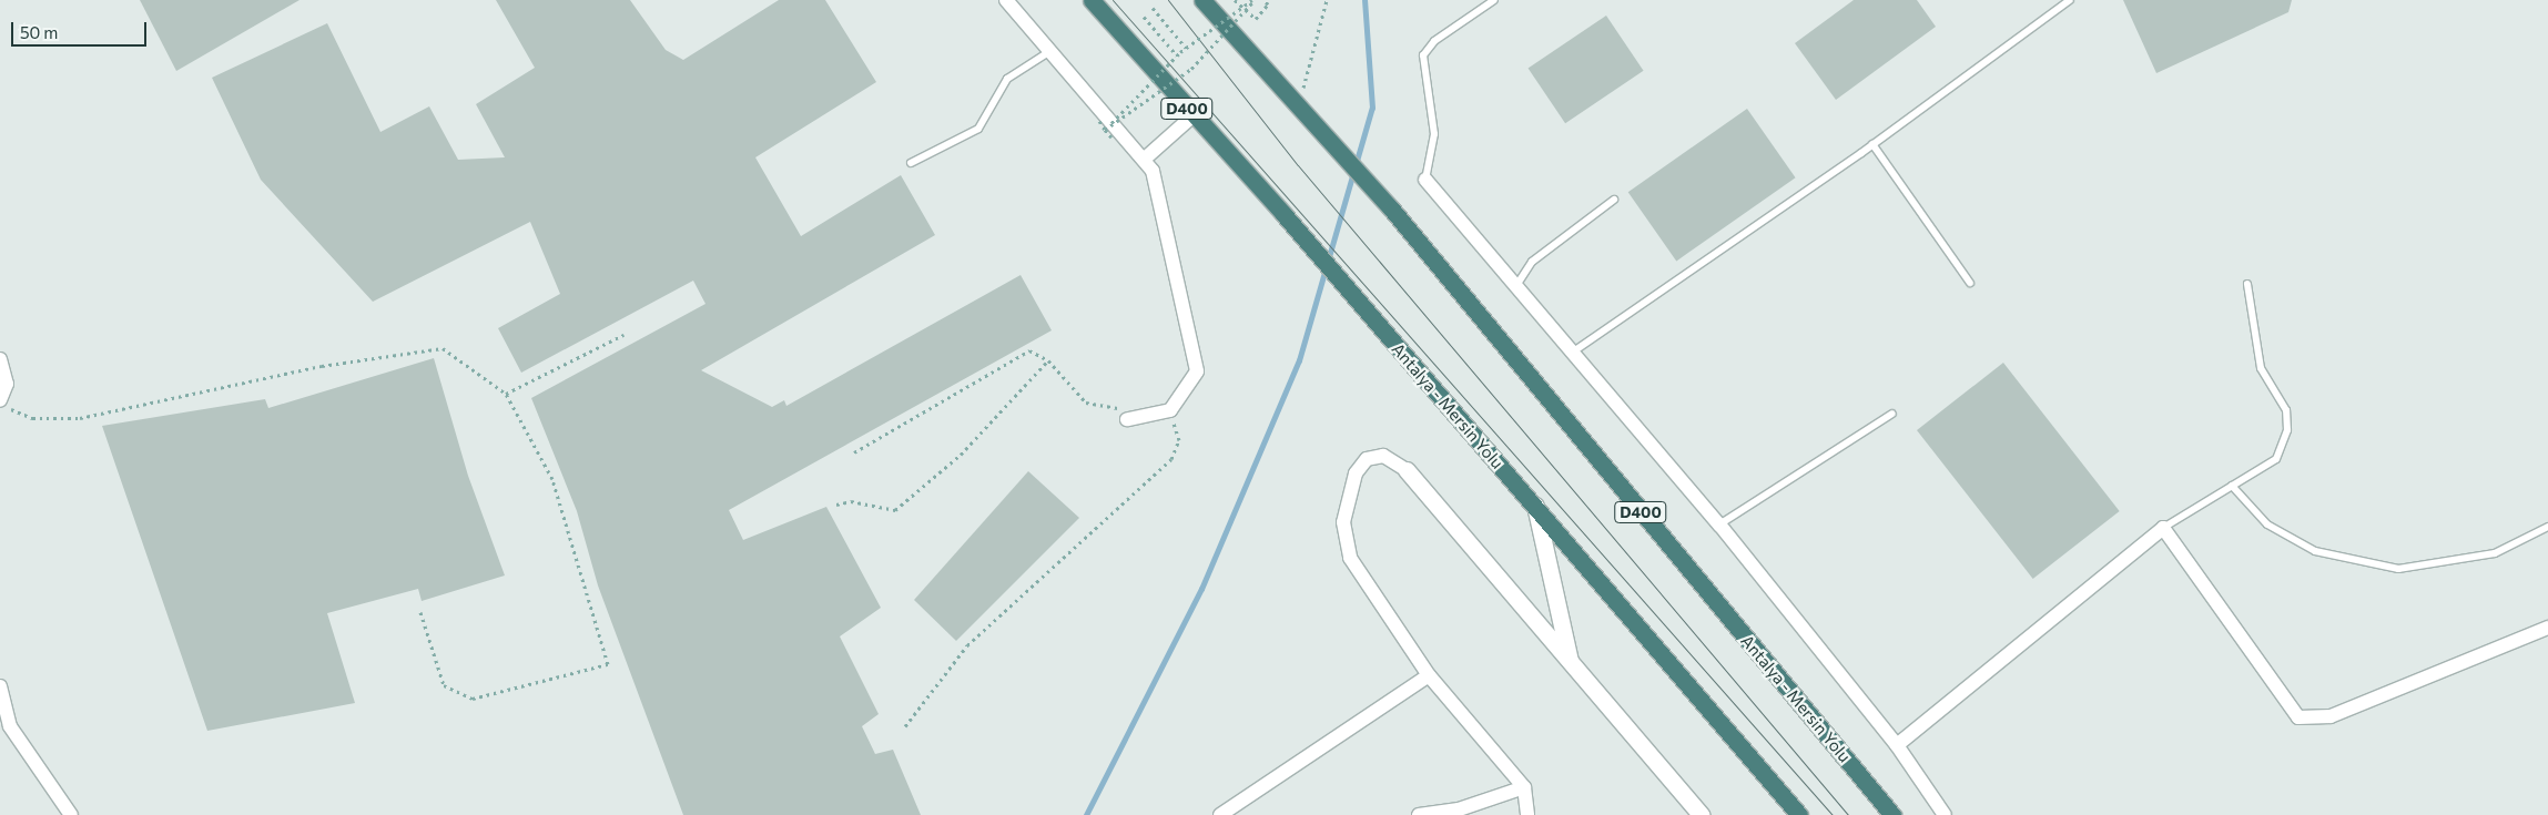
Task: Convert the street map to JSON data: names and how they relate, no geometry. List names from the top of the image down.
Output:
{
  "streets": {
    "highway": ["D400", "Antalya - Mersin Yolu"]
  },
  "scale_bar": "50 m"
}
